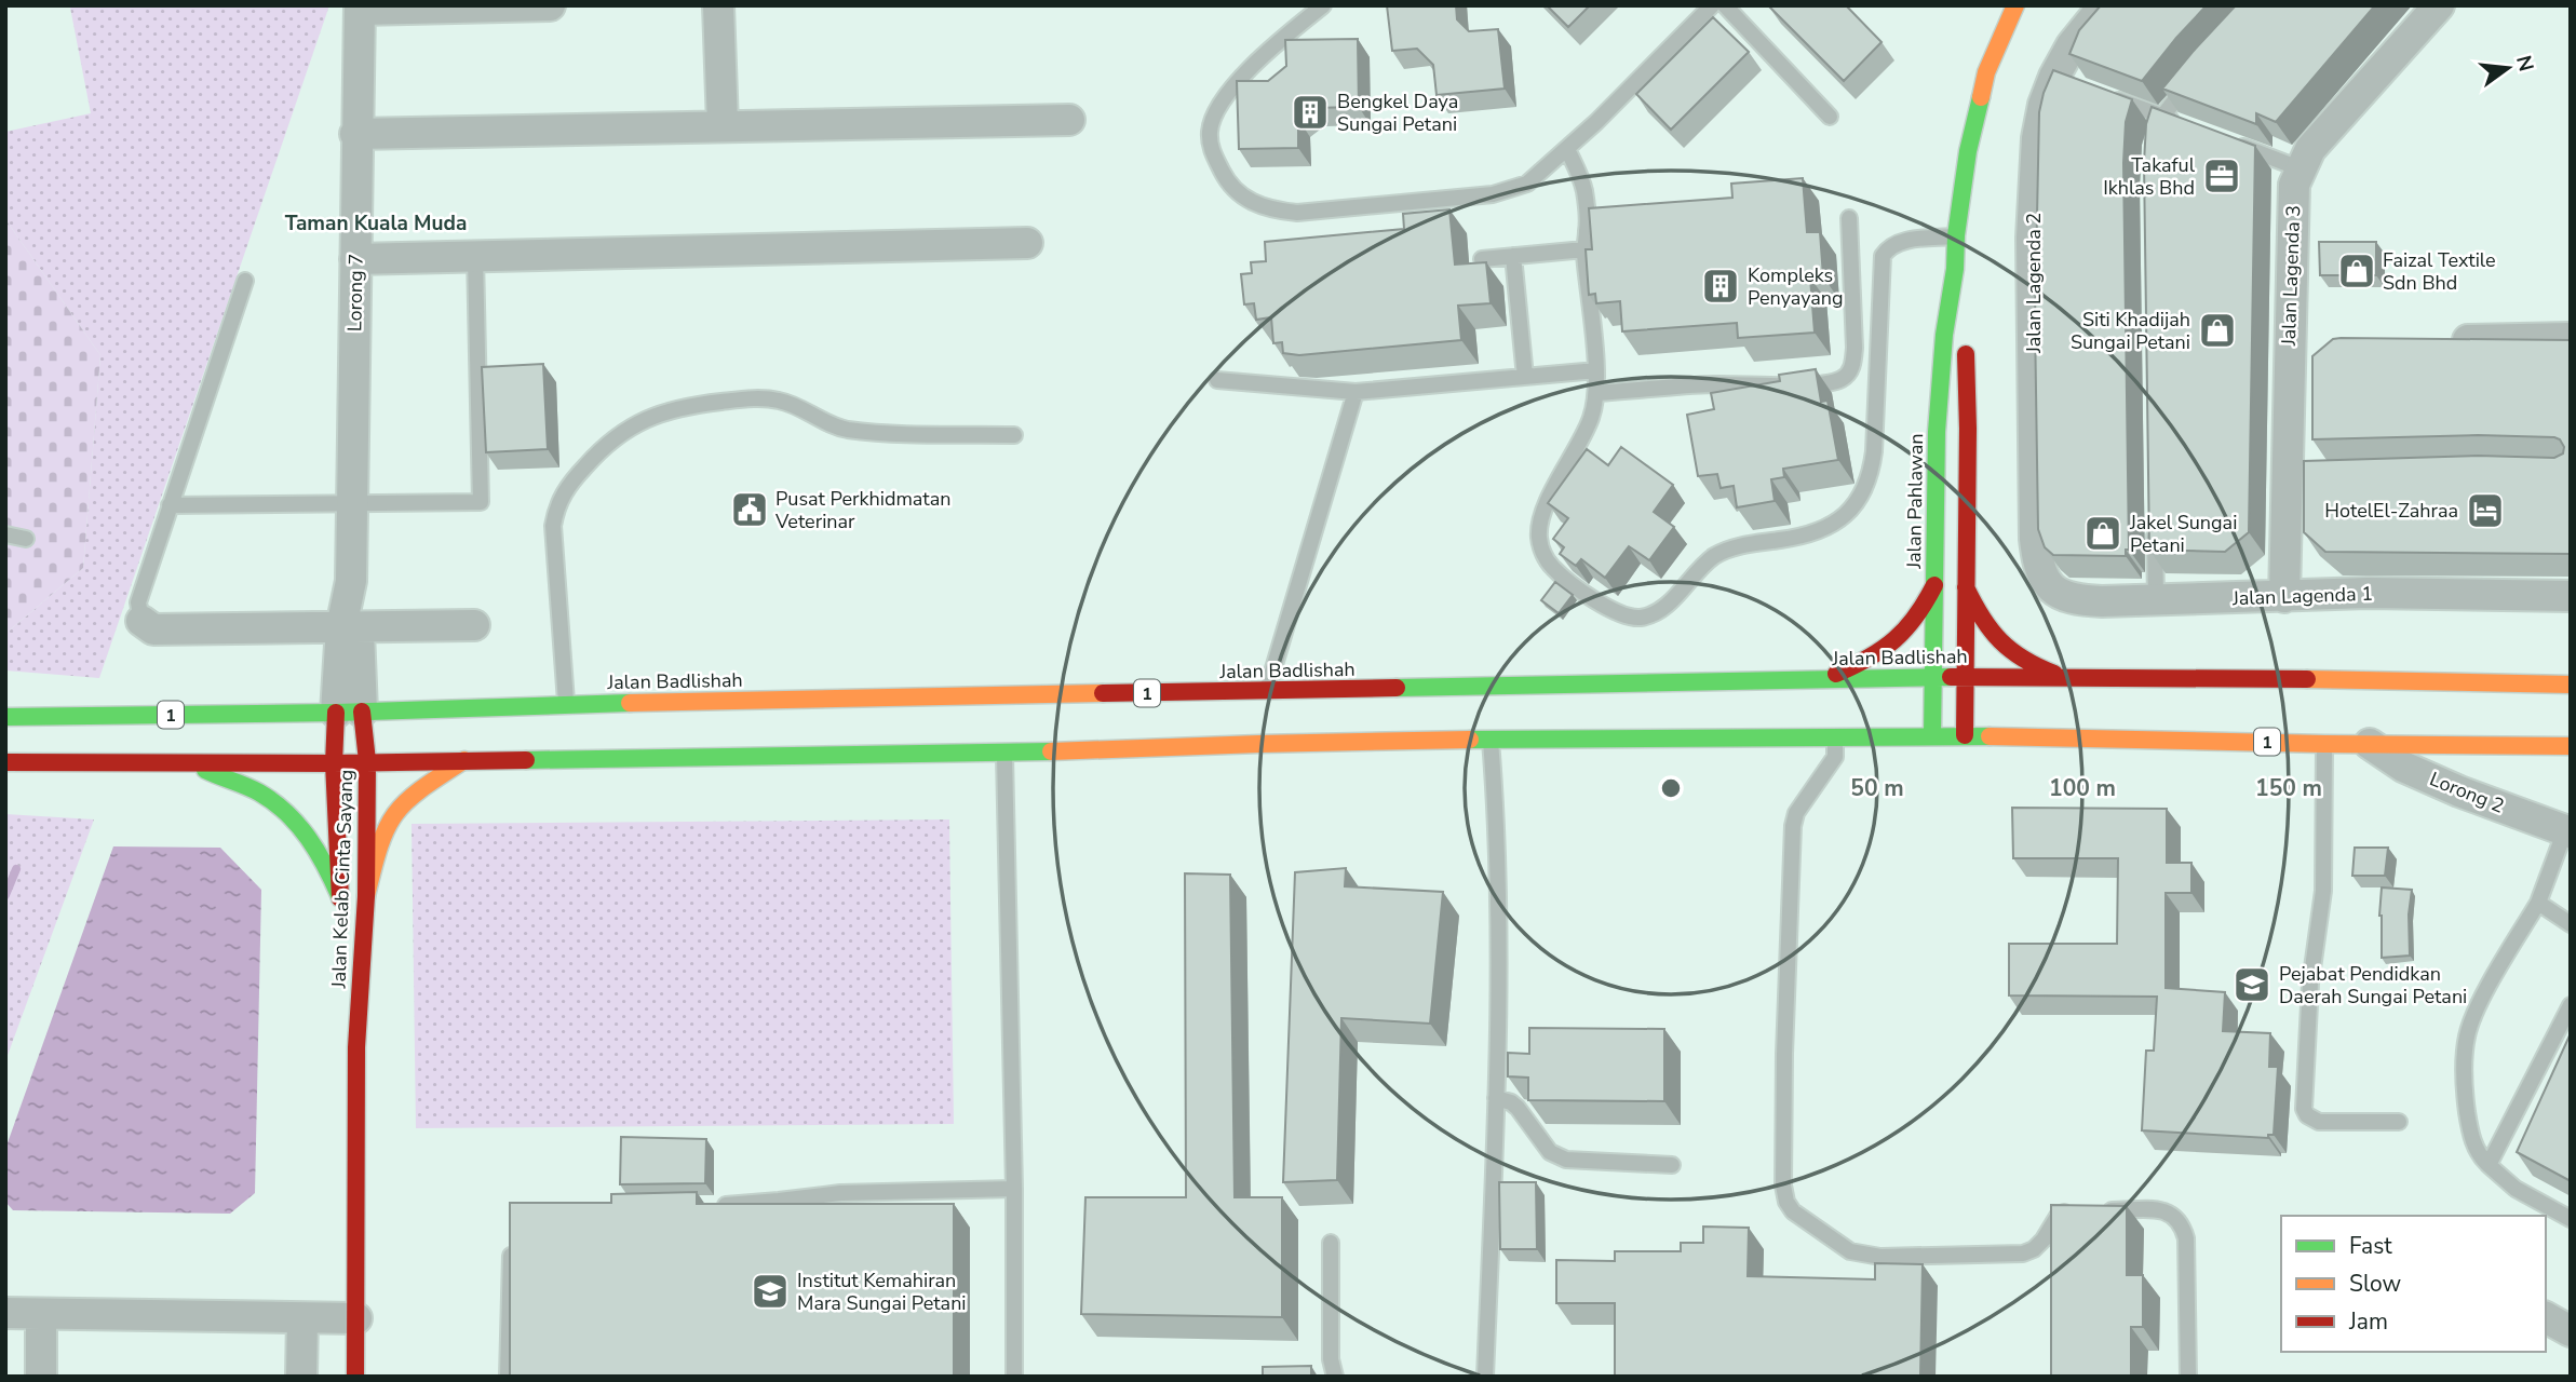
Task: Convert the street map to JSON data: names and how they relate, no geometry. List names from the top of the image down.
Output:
{
  "streets": {
    "main road": [
      "Jalan Pahlawan",
      "Jalan Badlishah",
      "1",
      "Jalan Kelab Cinta Sayang"
    ],
    "street": [
      "Jalan Lagenda 3",
      "Jalan Lagenda 2",
      "Lorong 7",
      "Jalan Lagenda 1",
      "Lorong 2"
    ]
  },
  "crossings": [
    ["Jalan Lagenda 3", "Jalan Lagenda 1"],
    ["Jalan Lagenda 2", "Jalan Lagenda 1"],
    ["Lorong 7", "Jalan Badlishah"],
    ["Lorong 7", "Jalan Kelab Cinta Sayang"],
    ["Jalan Pahlawan", "Jalan Badlishah"],
    ["Jalan Pahlawan", "1"],
    ["Jalan Badlishah", "Jalan Kelab Cinta Sayang"],
    ["1", "Lorong 2"],
    ["1", "Jalan Kelab Cinta Sayang"]
  ],
  "districts": ["Taman Kuala Muda"],
  "places": {
    "building": ["Bengkel Daya Sungai Petani", "Kompleks Penyayang"],
    "office": ["Takaful Ikhlas Bhd"],
    "shop": ["Faizal Textile Sdn Bhd", "Siti Khadijah Sungai Petani", "Jakel Sungai Petani"],
    "public building": ["Pusat Perkhidmatan Veterinar"],
    "hotel": ["HotelEl-Zahraa"],
    "school or university": ["Pejabat Pendidkan Daerah Sungai Petani", "Institut Kemahiran Mara Sungai Petani"]
  },
  "legend": ["Fast", "Slow", "Jam"],
  "north": "right",
  "rings": ["50 m", "100 m", "150 m"]
}
